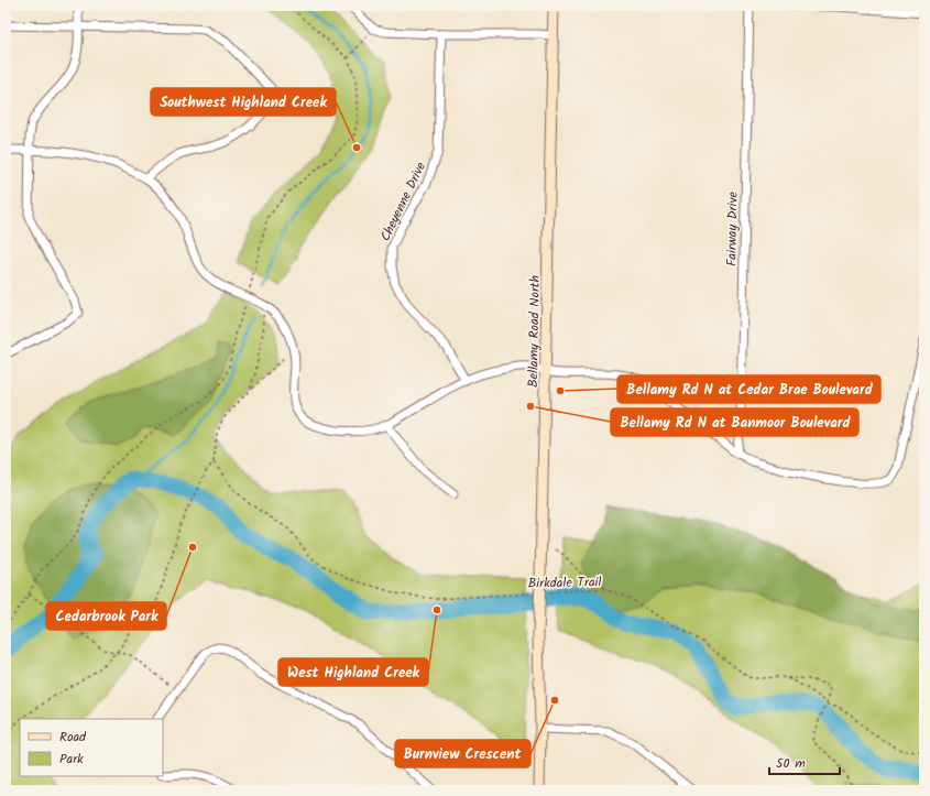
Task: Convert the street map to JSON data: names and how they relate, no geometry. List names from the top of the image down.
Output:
{
  "streets": {
    "street": ["Cheyenne Drive", "Fairway Drive", "Bellamy Road North"],
    "path": ["Birkdale Trail"]
  },
  "places": [
    "Southwest Highland Creek",
    "Bellamy Rd N at Cedar Brae Boulevard",
    "Bellamy Rd N at Banmoor Boulevard",
    "Cedarbrook Park",
    "West Highland Creek",
    "Burnview Crescent"
  ],
  "legend": ["Road", "Park"],
  "scale_bar": "50 m"
}
